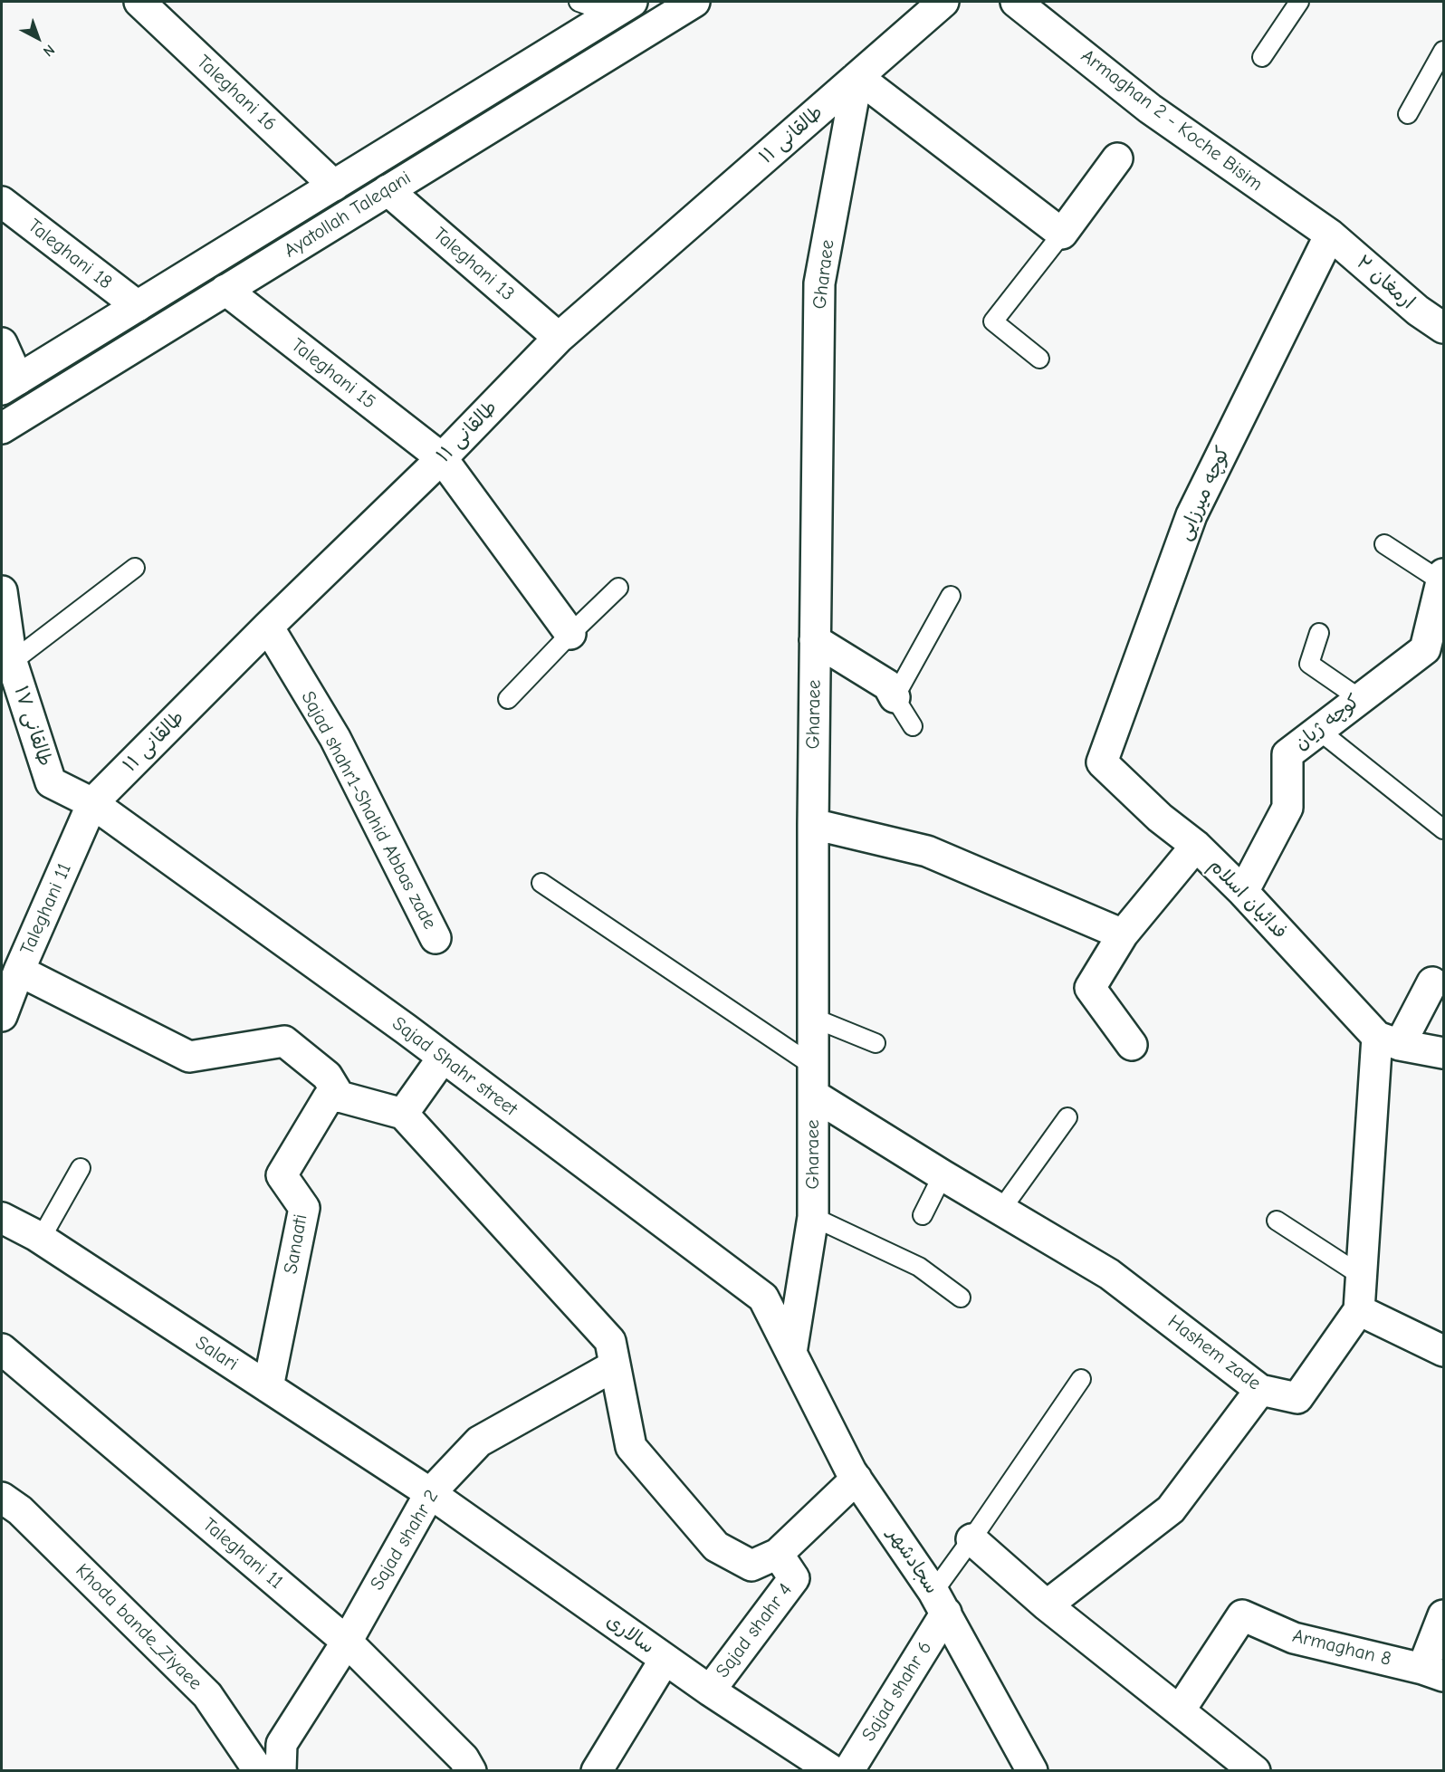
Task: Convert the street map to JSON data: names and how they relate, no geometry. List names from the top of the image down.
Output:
{
  "streets": {
    "street": [
      "Taleghani 16",
      "Armaghan 2 - Koche Bisim",
      "طالقانی ۱۱",
      "Ayatollah Taleqani",
      "Taleghani 18",
      "Taleghani 13",
      "Gharaee",
      "ارمغان ۲",
      "Taleghani 15",
      "کوچه میرزایی",
      "کوچه ژیان",
      "طالقانی ۱۷",
      "Sajad shahr1-Shahid Abbas zade",
      "فدائیان اسلام",
      "Taleghani 11",
      "Sajad Shahr street",
      "Sanaati",
      "Hashem zade",
      "Salari",
      "Sajad shahr 2",
      "سجادشهر",
      "Khoda bande_Ziyaee",
      "Sajad shahr 4",
      "سالاری",
      "Armaghan 8",
      "Sajad shahr 6"
    ]
  },
  "crossings": [
    ["Taleghani 16", "Ayatollah Taleqani"],
    ["Armaghan 2 - Koche Bisim", "ارمغان ۲"],
    ["Armaghan 2 - Koche Bisim", "کوچه میرزایی"],
    ["طالقانی ۱۱", "Taleghani 13"],
    ["طالقانی ۱۱", "Gharaee"],
    ["طالقانی ۱۱", "Taleghani 15"],
    ["طالقانی ۱۱", "طالقانی ۱۷"],
    ["طالقانی ۱۱", "Sajad shahr1-Shahid Abbas zade"],
    ["طالقانی ۱۱", "Taleghani 11"],
    ["طالقانی ۱۱", "Sajad Shahr street"],
    ["Ayatollah Taleqani", "Taleghani 18"],
    ["Ayatollah Taleqani", "Taleghani 13"],
    ["Ayatollah Taleqani", "Taleghani 15"],
    ["Gharaee", "Sajad Shahr street"],
    ["Gharaee", "Hashem zade"],
    ["Gharaee", "سجادشهر"],
    ["ارمغان ۲", "کوچه میرزایی"],
    ["کوچه میرزایی", "فدائیان اسلام"],
    ["کوچه ژیان", "فدائیان اسلام"],
    ["طالقانی ۱۷", "Taleghani 11"],
    ["طالقانی ۱۷", "Sajad Shahr street"],
    ["Taleghani 11", "Sajad Shahr street"],
    ["Taleghani 11", "Sajad shahr 2"],
    ["Sajad Shahr street", "سجادشهر"],
    ["Sanaati", "Salari"],
    ["Salari", "Sajad shahr 2"],
    ["Salari", "سالاری"],
    ["Sajad shahr 2", "سالاری"],
    ["سجادشهر", "Sajad shahr 4"],
    ["سجادشهر", "Sajad shahr 6"],
    ["Sajad shahr 4", "سالاری"]
  ],
  "north": "bottom right"
}
